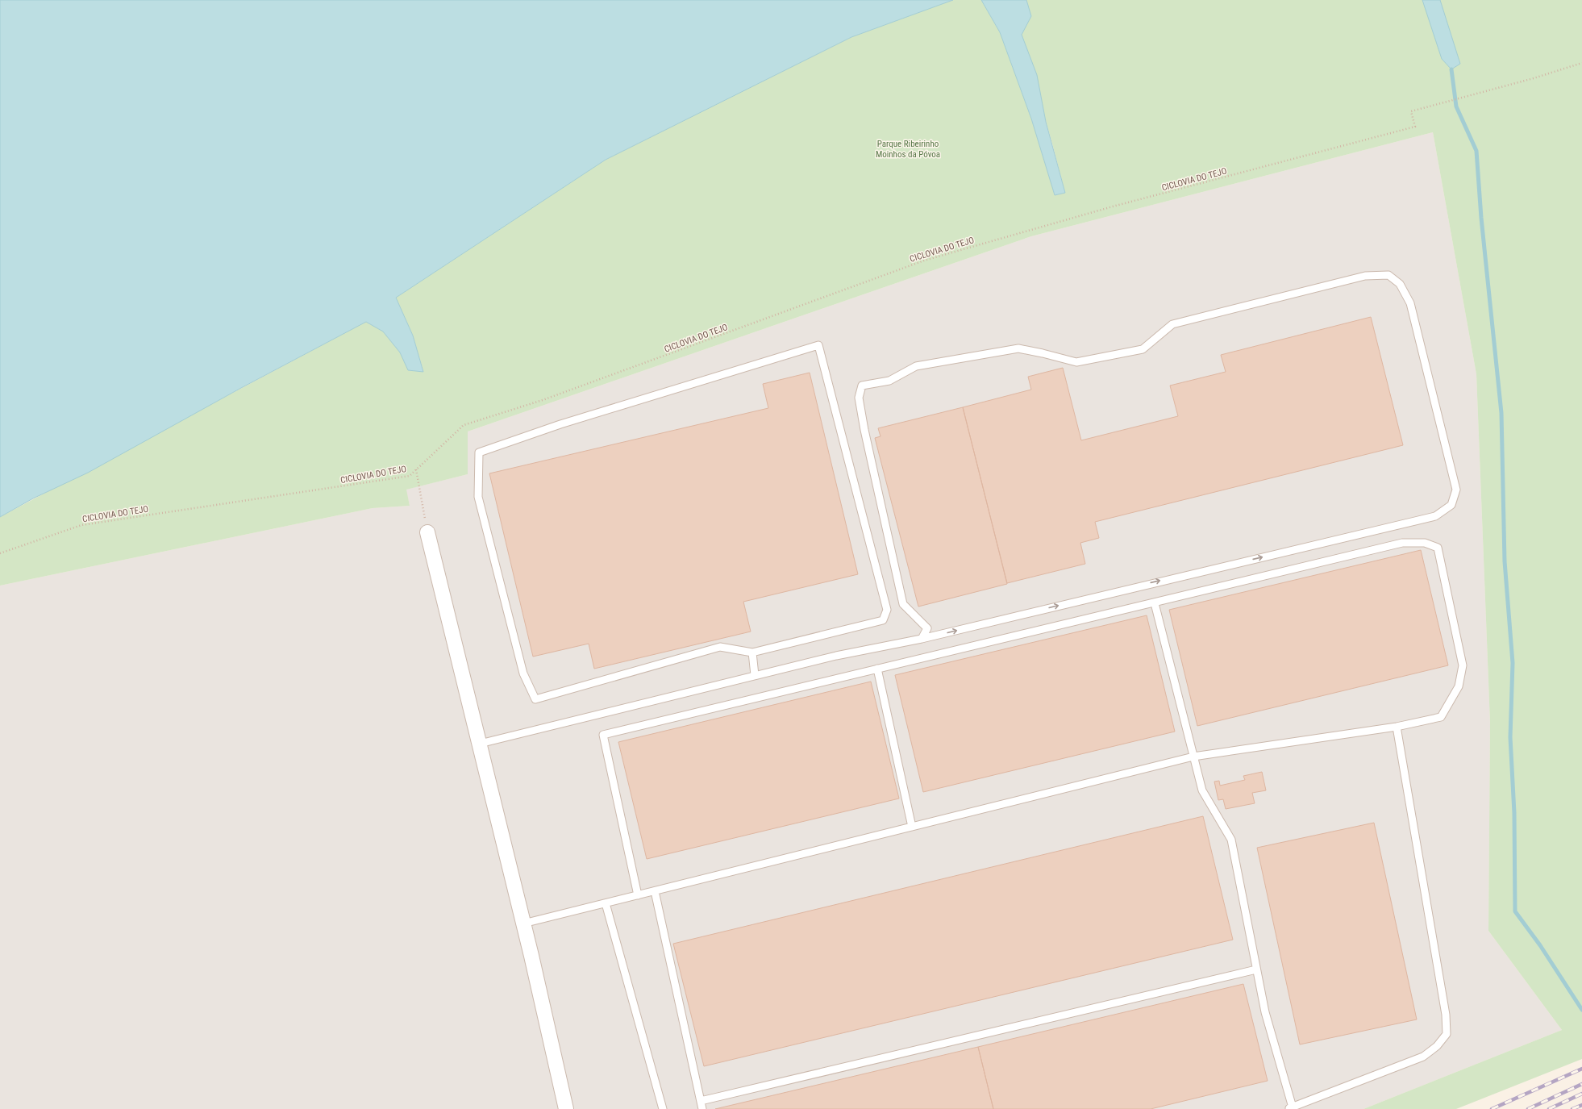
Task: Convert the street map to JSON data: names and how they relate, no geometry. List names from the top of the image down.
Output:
{
  "streets": {
    "path": ["CICLOVIA DO TEJO"]
  },
  "parks": ["Parque Ribeirinho Moinhos da Póvoa"]
}
